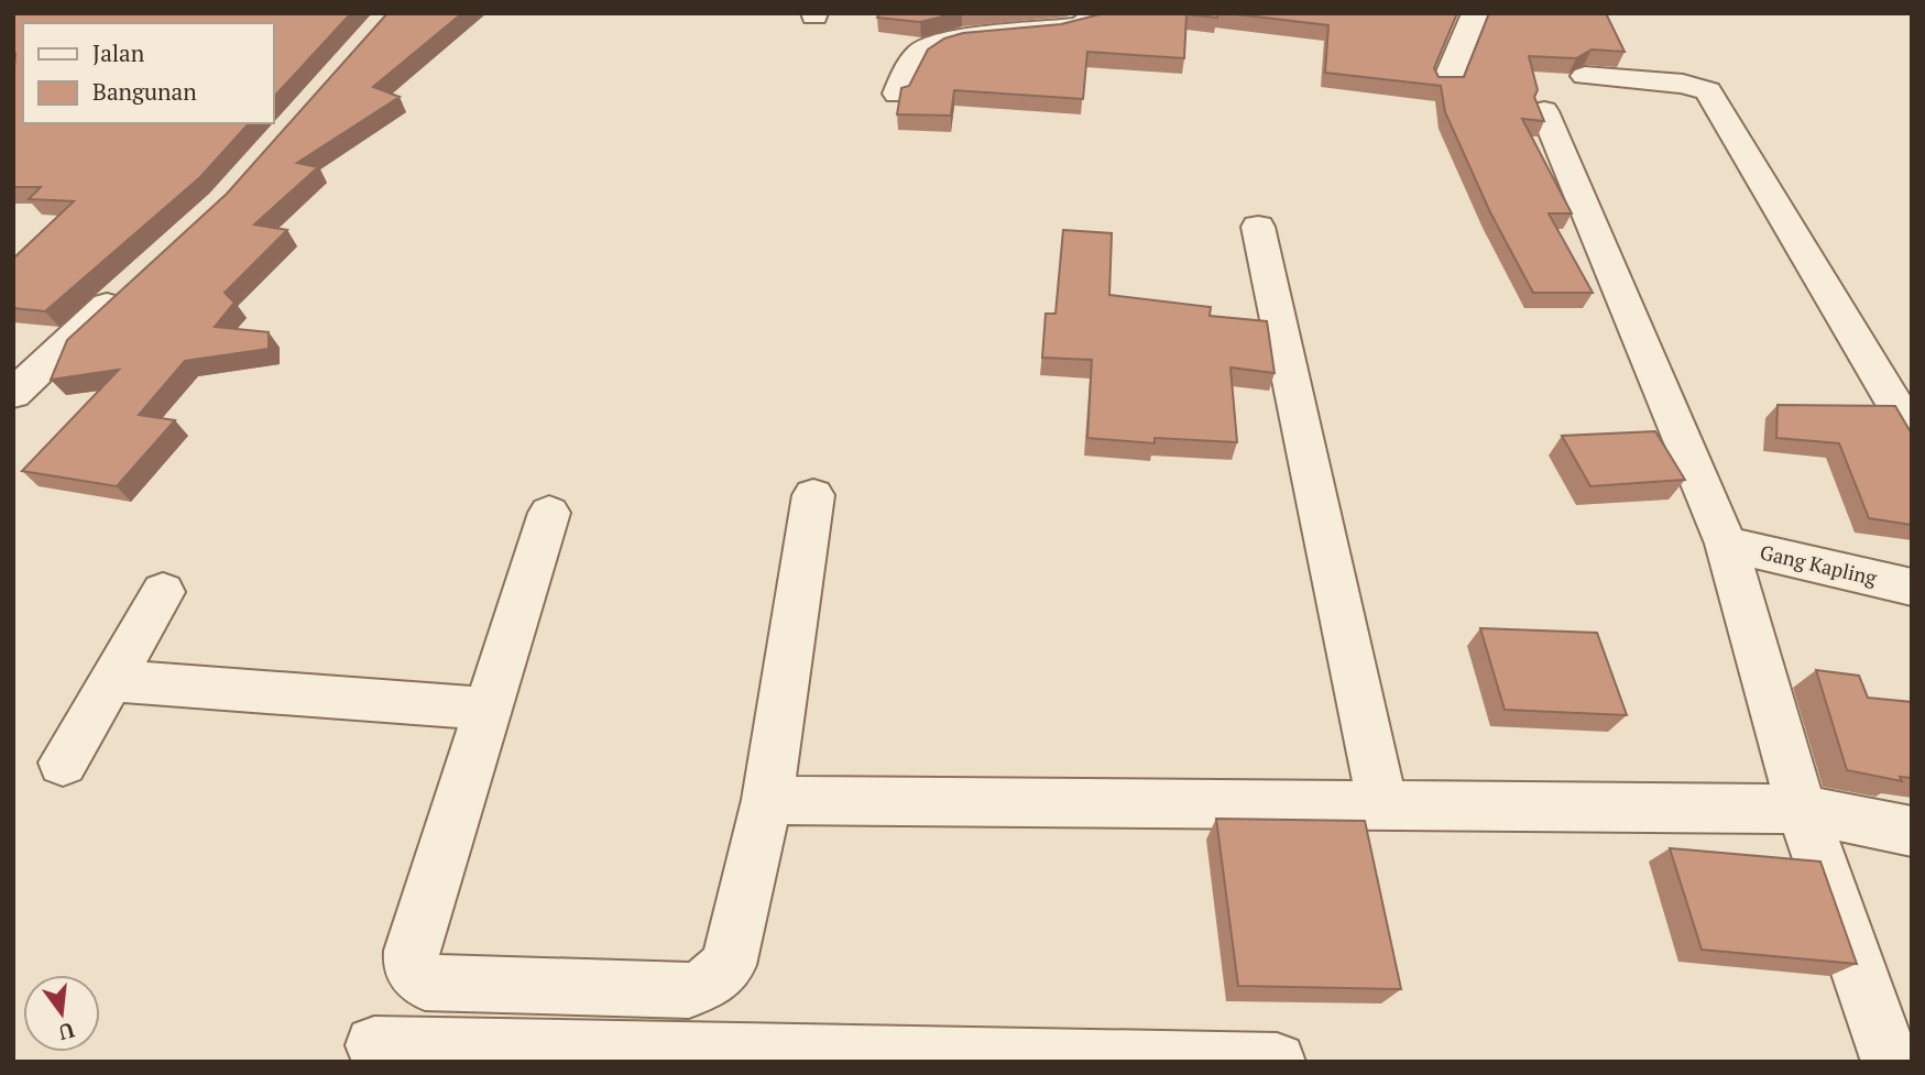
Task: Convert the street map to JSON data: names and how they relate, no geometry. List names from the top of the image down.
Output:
{
  "streets": {
    "street": ["Gang Kapling"]
  },
  "legend": ["Jalan", "Bangunan"],
  "north": "bottom"
}
